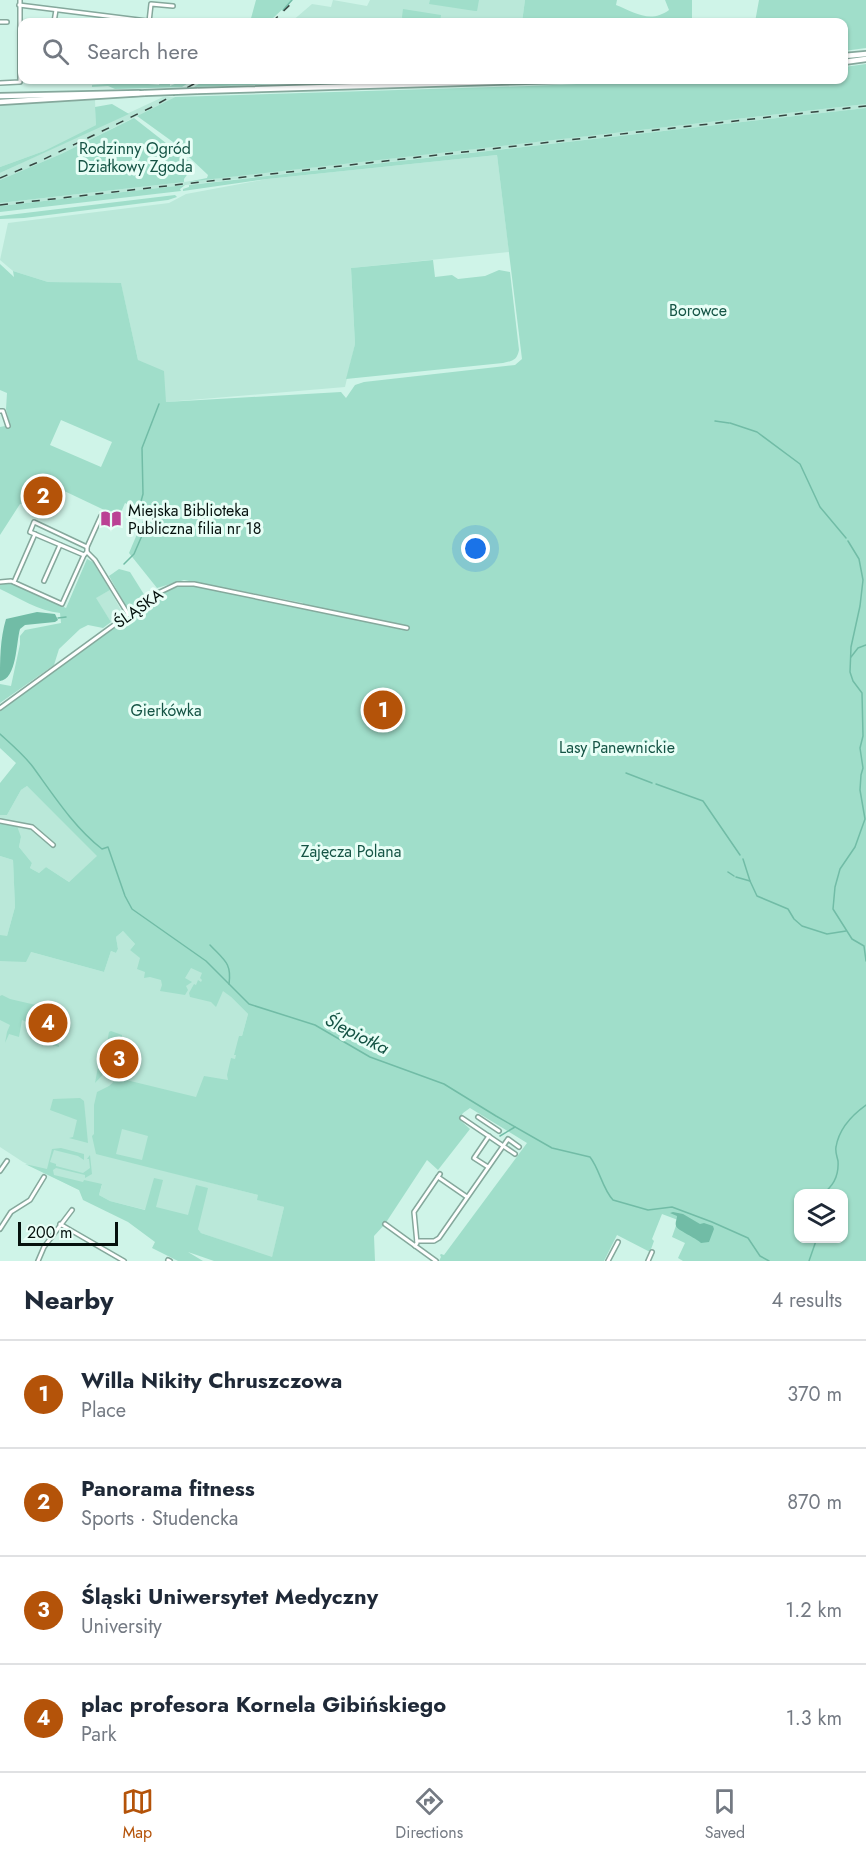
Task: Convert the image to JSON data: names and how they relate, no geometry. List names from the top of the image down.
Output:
{
  "streets": {
    "street": ["ŚLĄSKA"]
  },
  "water": ["Ślepiotka"],
  "parks": [
    "Rodzinny Ogród Działkowy Zgoda",
    "Borowce",
    "Gierkówka",
    "Lasy Panewnickie",
    "Zajęcza Polana"
  ],
  "places": {
    "library": ["Miejska Biblioteka Publiczna filia nr 18"]
  },
  "scale_bar": "200 m",
  "page": {
    "search": "Search here",
    "pins": [
      "2",
      "1",
      "4",
      "3"
    ],
    "scale": "200 m",
    "heading": ["Nearby", "4 results"],
    "list": [
      {
        "mark": "1",
        "name": "Willa Nikity Chruszczowa",
        "note": "Place",
        "value": "370 m"
      },
      {
        "mark": "2",
        "name": "Panorama fitness",
        "note": "Sports · Studencka",
        "value": "870 m"
      },
      {
        "mark": "3",
        "name": "Śląski Uniwersytet Medyczny",
        "note": "University",
        "value": "1.2 km"
      },
      {
        "mark": "4",
        "name": "plac profesora Kornela Gibińskiego",
        "note": "Park",
        "value": "1.3 km"
      }
    ],
    "nav": ["Map", "Directions", "Saved"]
  }
}
